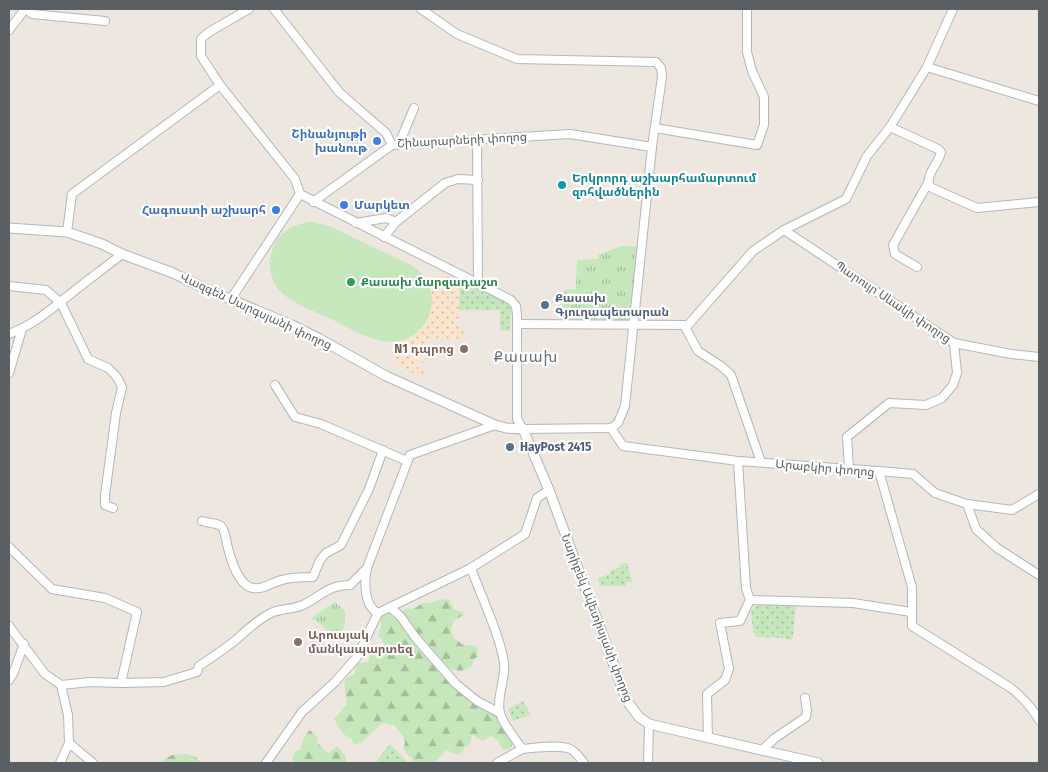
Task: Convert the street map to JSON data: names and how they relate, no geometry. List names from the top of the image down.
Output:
{
  "streets": {
    "street": [
      "Շինարարների փողոց",
      "Պարույր Սևակի փողոց",
      "Վազգեն Սարգսյանի փողոց",
      "Արաբկիր փողոց",
      "Նարիբեկ Ավետիսյանի փողոց"
    ]
  },
  "crossings": [
    ["Վազգեն Սարգսյանի փողոց", "Նարիբեկ Ավետիսյանի փողոց"]
  ],
  "districts": ["Քասախ"],
  "places": [
    "Շինանյութի խանութ",
    "Երկրորդ աշխարհամարտում զոհվածներին",
    "Մարկետ",
    "Հագուստի աշխարհ",
    "Քասախ մարզադաշտ",
    "Քասախ Գյուղապետարան",
    "N1 դպրոց",
    "HayPost 2415",
    "Արուսյակ մանկապարտեզ"
  ]
}
